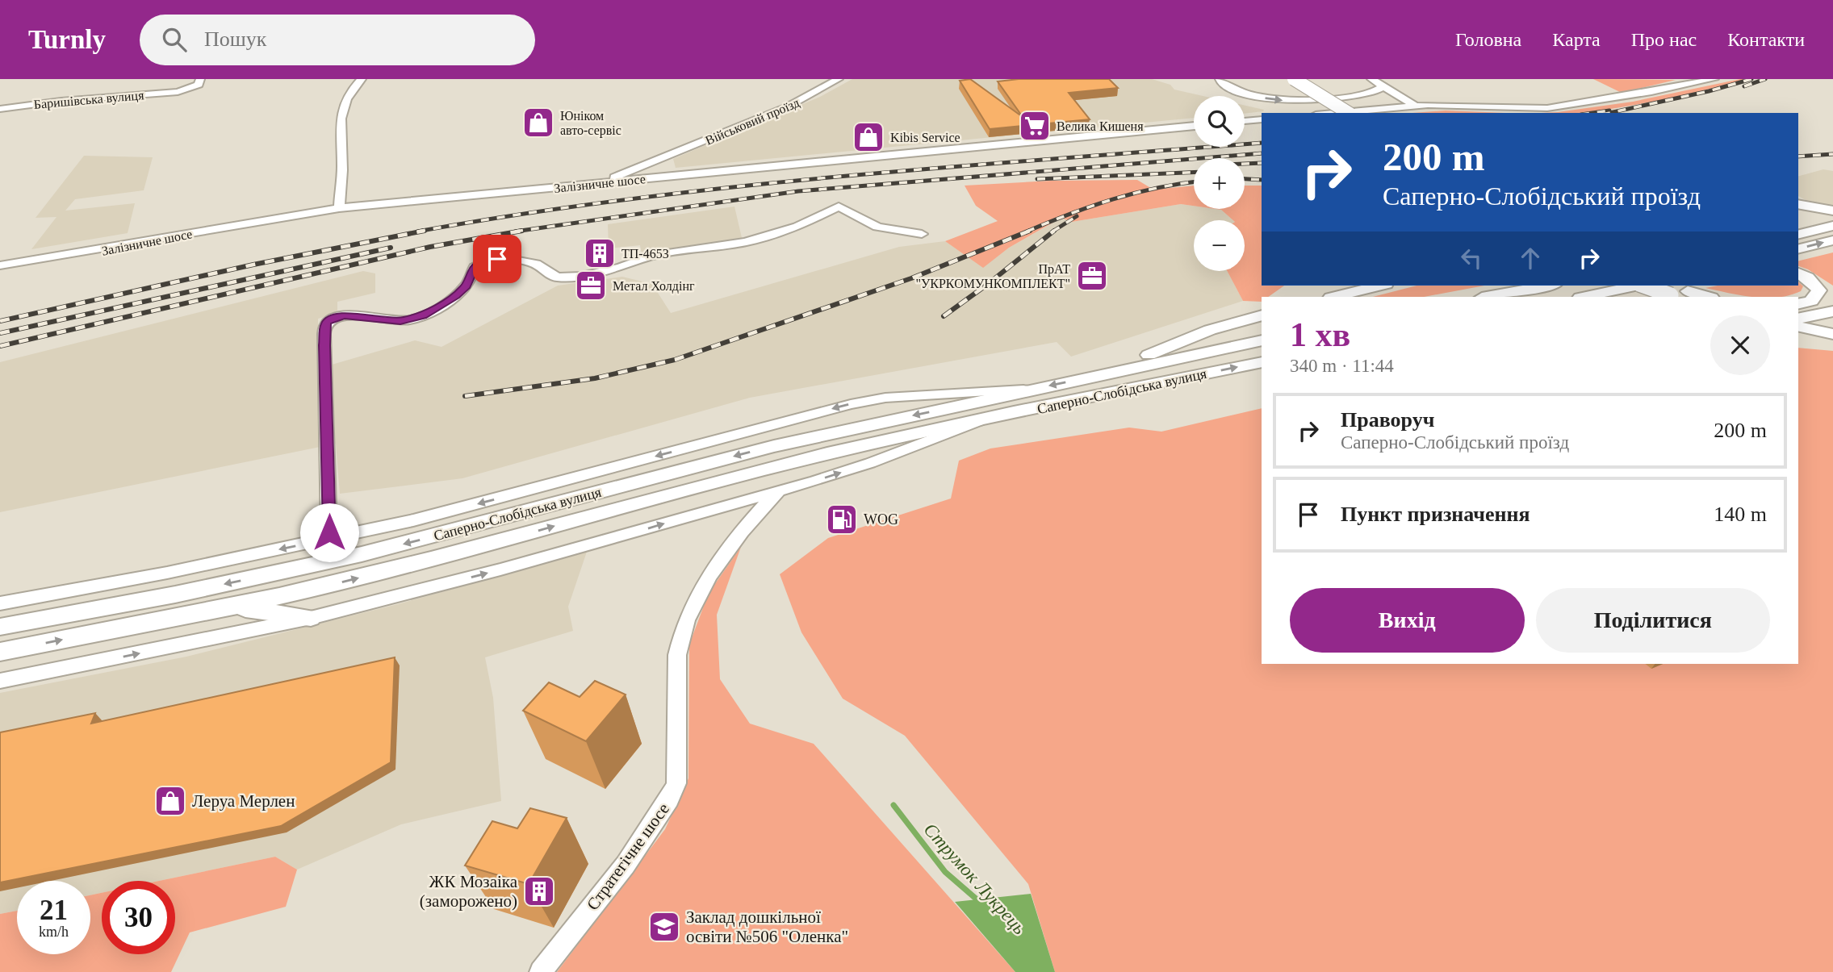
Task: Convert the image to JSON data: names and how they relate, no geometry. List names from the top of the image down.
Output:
{
  "streets": {
    "main road": ["Саперно-Слобідська вулиця"],
    "street": [
      "Баришівська вулиця",
      "Військовий проїзд",
      "Залізничне шосе",
      "Стратегічне шосе"
    ]
  },
  "crossings": [
    ["Військовий проїзд", "Залізничне шосе"],
    ["Саперно-Слобідська вулиця", "Стратегічне шосе"]
  ],
  "water": ["Струмок Лукрець"],
  "places": {
    "shop": ["Юніком авто-сервіс", "Kibis Service", "Леруа Мерлен"],
    "supermarket": ["Велика Кишеня"],
    "building": ["ТП-4653", "ЖК Мозаіка (заморожено)"],
    "office": ["ПрАТ \"УКРКОМУНКОМПЛЕКТ\"", "Метал Холдінг"],
    "fuel station": ["WOG"],
    "school or university": ["Заклад дошкільної освіти №506 \"Оленка\""]
  },
  "page": {
    "header": "Turnly",
    "search": "Пошук",
    "nav": [
      "Головна",
      "Карта",
      "Про нас",
      "Контакти"
    ],
    "map_buttons": ["+", "−"],
    "turn": ["200 m", "Саперно-Слобідський проїзд"],
    "heading": ["1 хв", "340 m · 11:44"],
    "list": [
      {
        "name": "Праворуч",
        "note": "Саперно-Слобідський проїзд",
        "value": "200 m"
      },
      {
        "name": "Пункт призначення",
        "value": "140 m"
      }
    ],
    "buttons": ["Вихід", "Поділитися"],
    "speed": "21 km/h",
    "limit": "30"
  }
}
